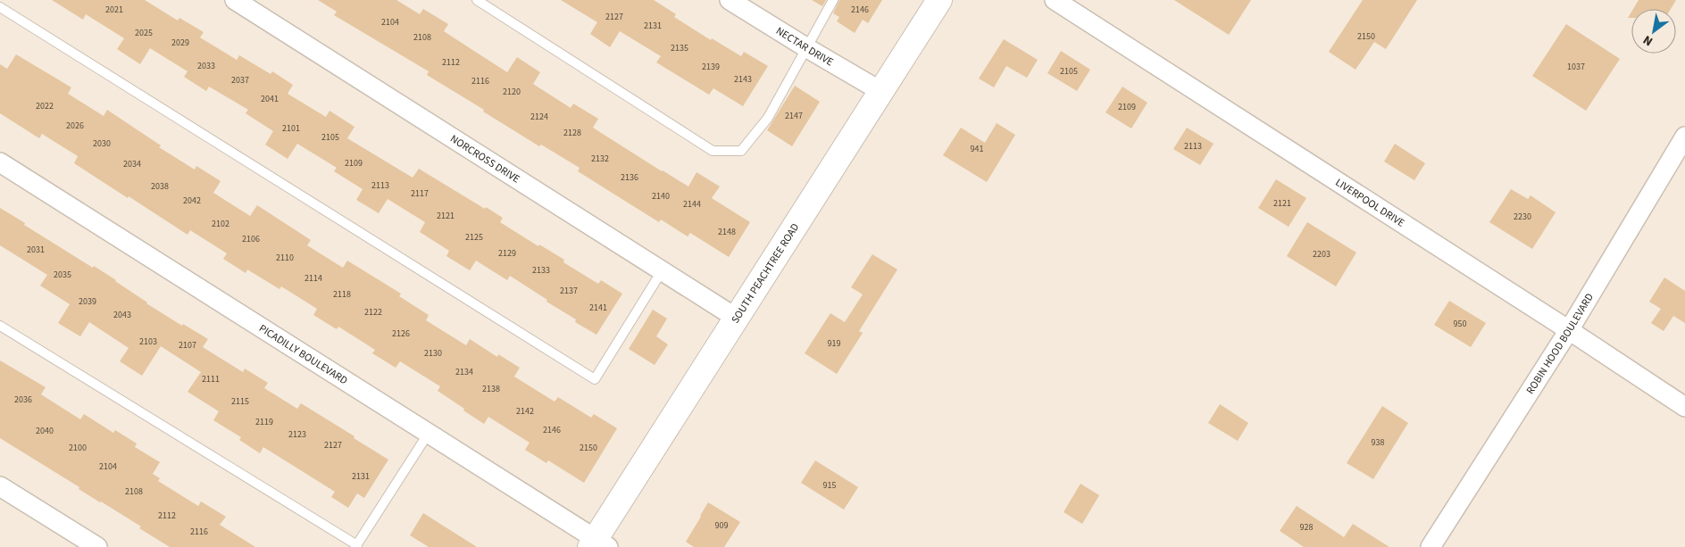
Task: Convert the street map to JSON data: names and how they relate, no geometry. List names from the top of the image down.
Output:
{
  "streets": {
    "main road": ["SOUTH PEACHTREE ROAD"],
    "street": [
      "NECTAR DRIVE",
      "NORCROSS DRIVE",
      "LIVERPOOL DRIVE",
      "ROBIN HOOD BOULEVARD",
      "PICADILLY BOULEVARD"
    ]
  },
  "crossings": [
    ["NECTAR DRIVE", "SOUTH PEACHTREE ROAD"],
    ["NORCROSS DRIVE", "SOUTH PEACHTREE ROAD"],
    ["LIVERPOOL DRIVE", "ROBIN HOOD BOULEVARD"],
    ["SOUTH PEACHTREE ROAD", "PICADILLY BOULEVARD"]
  ],
  "house_numbers": [
    "2021",
    "2146",
    "2127",
    "2104",
    "2131",
    "2025",
    "2150",
    "2108",
    "2029",
    "2135",
    "2112",
    "2033",
    "2139",
    "1037",
    "2105",
    "2143",
    "2037",
    "2116",
    "2120",
    "2041",
    "2022",
    "2109",
    "2147",
    "2124",
    "2026",
    "2101",
    "2128",
    "2105",
    "2030",
    "2113",
    "941",
    "2132",
    "2109",
    "2034",
    "2136",
    "2113",
    "2038",
    "2117",
    "2140",
    "2042",
    "2121",
    "2144",
    "2121",
    "2230",
    "2102",
    "2148",
    "2125",
    "2106",
    "2031",
    "2129",
    "2203",
    "2110",
    "2133",
    "2035",
    "2114",
    "2137",
    "2118",
    "2039",
    "2141",
    "2122",
    "2043",
    "950",
    "2126",
    "2103",
    "919",
    "2107",
    "2130",
    "2134",
    "2111",
    "2138",
    "2036",
    "2115",
    "2142",
    "2119",
    "2146",
    "2040",
    "2123",
    "938",
    "2127",
    "2100",
    "2150",
    "2104",
    "2131",
    "915",
    "2108",
    "2112",
    "909",
    "928",
    "2116"
  ],
  "north": "bottom left"
}
